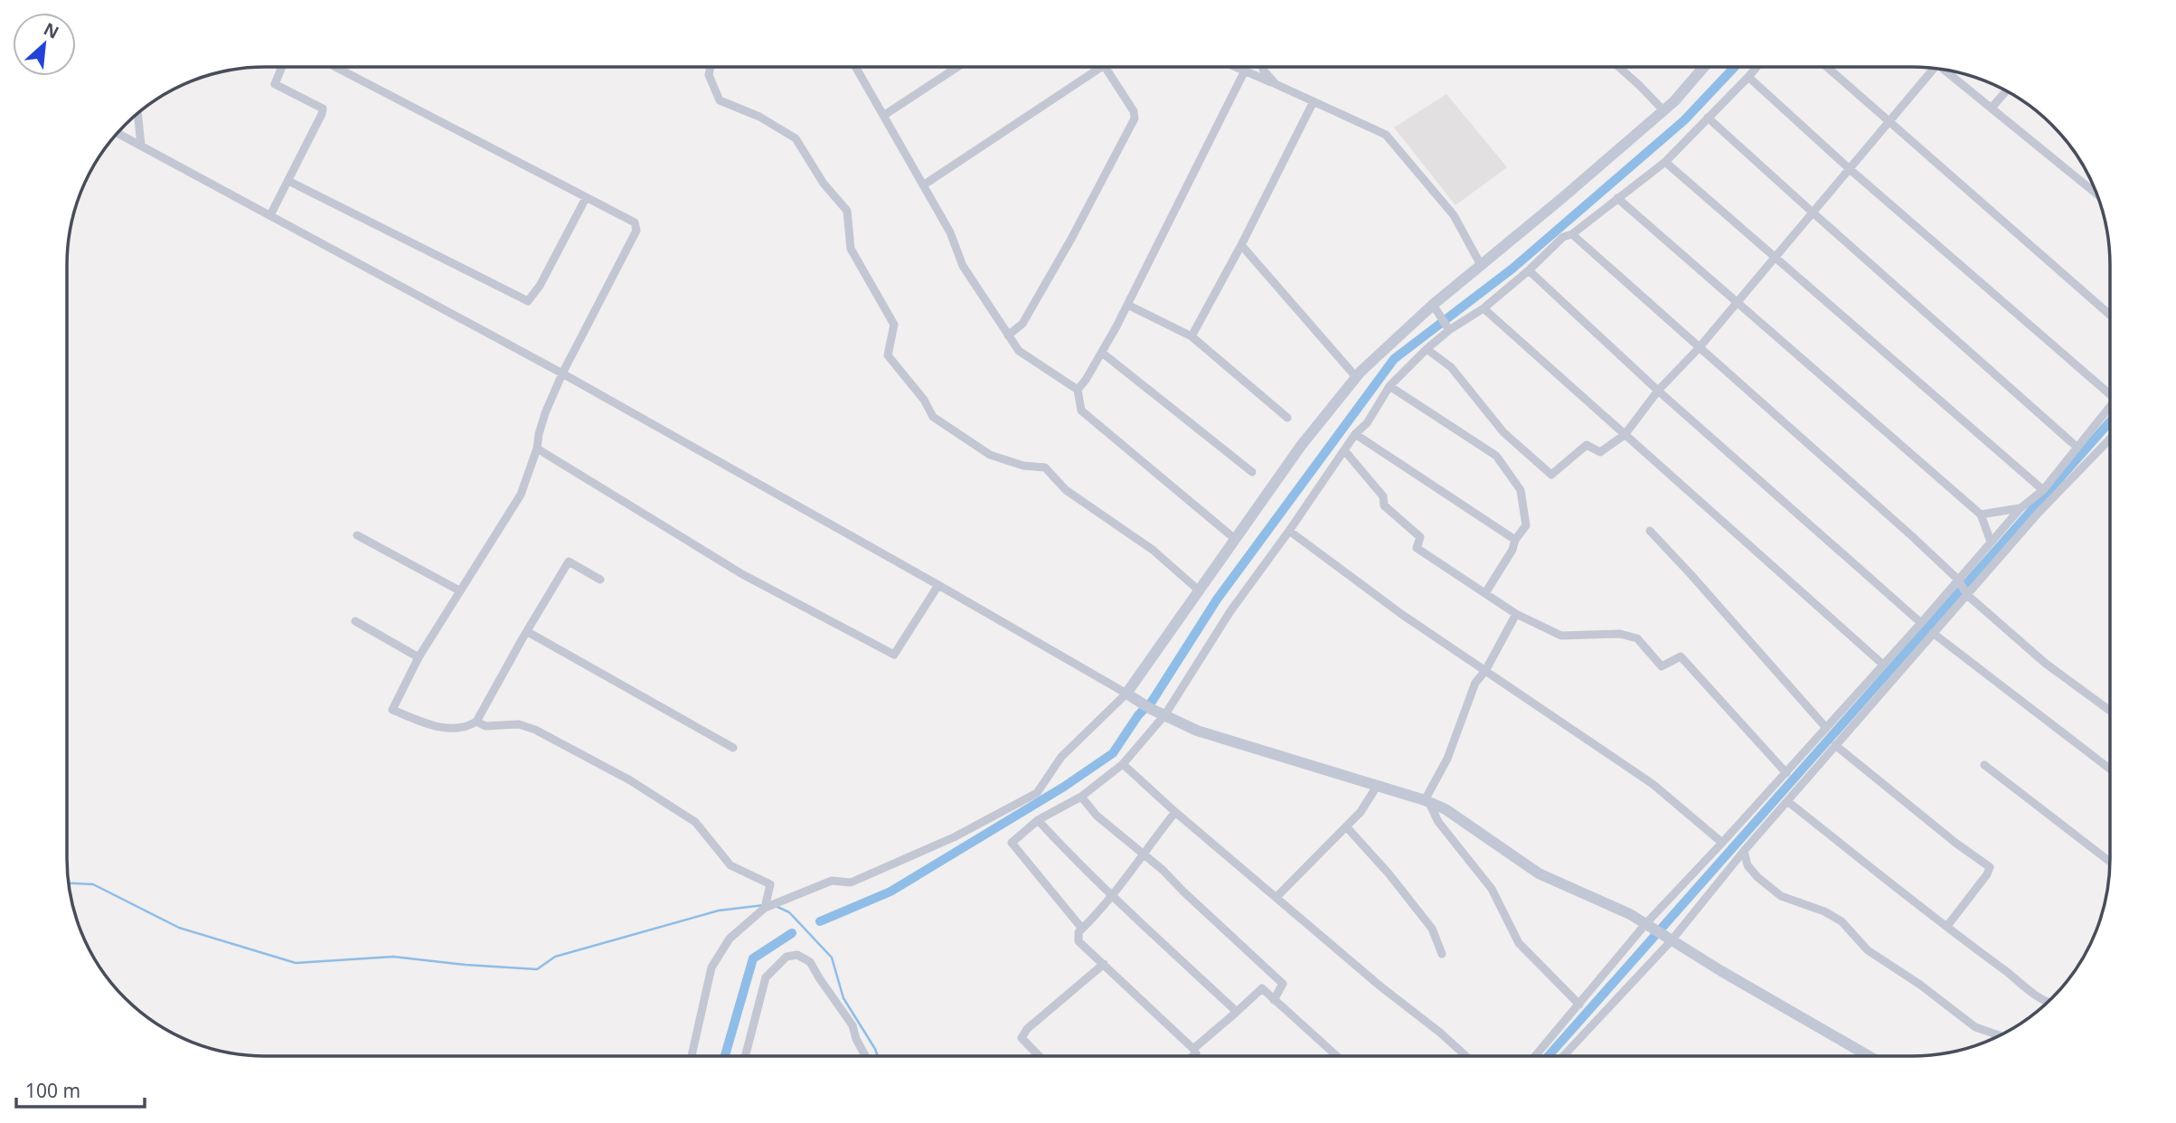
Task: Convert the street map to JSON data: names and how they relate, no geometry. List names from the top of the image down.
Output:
{
  "scale_bar": "100 m",
  "north": "top right"
}
